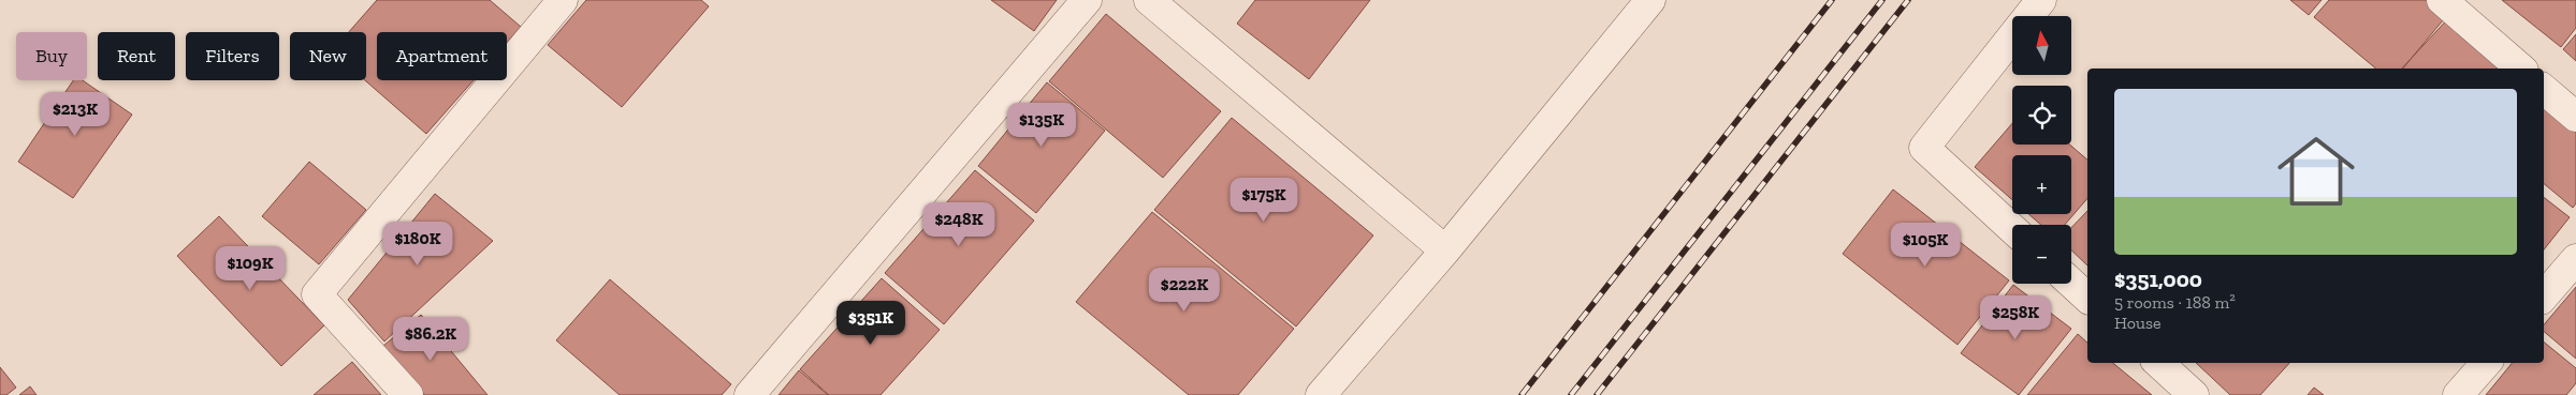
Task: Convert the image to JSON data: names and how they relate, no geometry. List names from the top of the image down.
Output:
{
  "north": "top",
  "page": {
    "map_buttons": ["+", "−"],
    "chip": [
      "Buy",
      "Rent",
      "Filters",
      "New",
      "Apartment"
    ],
    "list": [
      {
        "name": "$351,000",
        "note": "5 rooms · 188 m² · House"
      }
    ],
    "price": [
      "$213K",
      "$135K",
      "$175K",
      "$248K",
      "$180K",
      "$105K",
      "$109K",
      "$222K",
      "$258K",
      "$351K",
      "$86.2K"
    ]
  }
}
